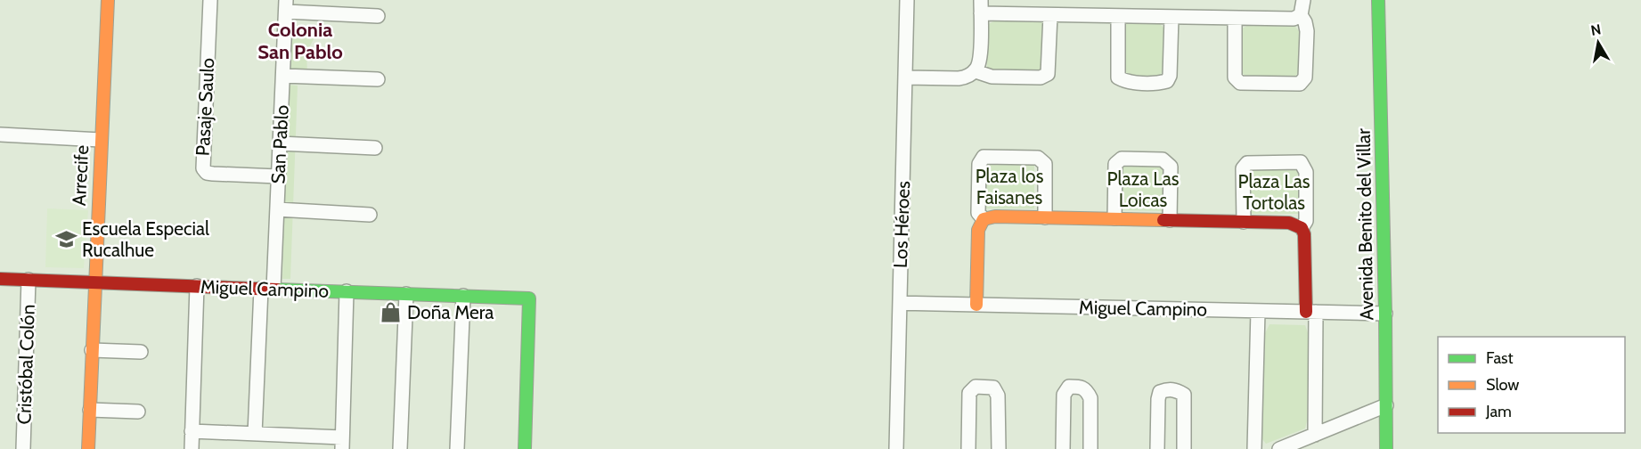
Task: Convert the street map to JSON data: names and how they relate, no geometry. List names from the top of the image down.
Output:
{
  "streets": {
    "street": [
      "Pasaje Saulo",
      "San Pablo",
      "Arrecife",
      "Los Héroes",
      "Avenida Benito del Villar",
      "Miguel Campino",
      "Cristóbal Colón"
    ]
  },
  "crossings": [
    ["Pasaje Saulo", "San Pablo"],
    ["San Pablo", "Miguel Campino"],
    ["Arrecife", "Miguel Campino"],
    ["Los Héroes", "Miguel Campino"],
    ["Avenida Benito del Villar", "Miguel Campino"],
    ["Miguel Campino", "Cristóbal Colón"]
  ],
  "districts": ["Colonia San Pablo"],
  "parks": ["Plaza los Faisanes", "Plaza Las Loicas", "Plaza Las Tortolas"],
  "places": {
    "school or university": ["Escuela Especial Rucalhue"],
    "shop": ["Doña Mera"]
  },
  "legend": ["Fast", "Slow", "Jam"],
  "north": "top"
}
